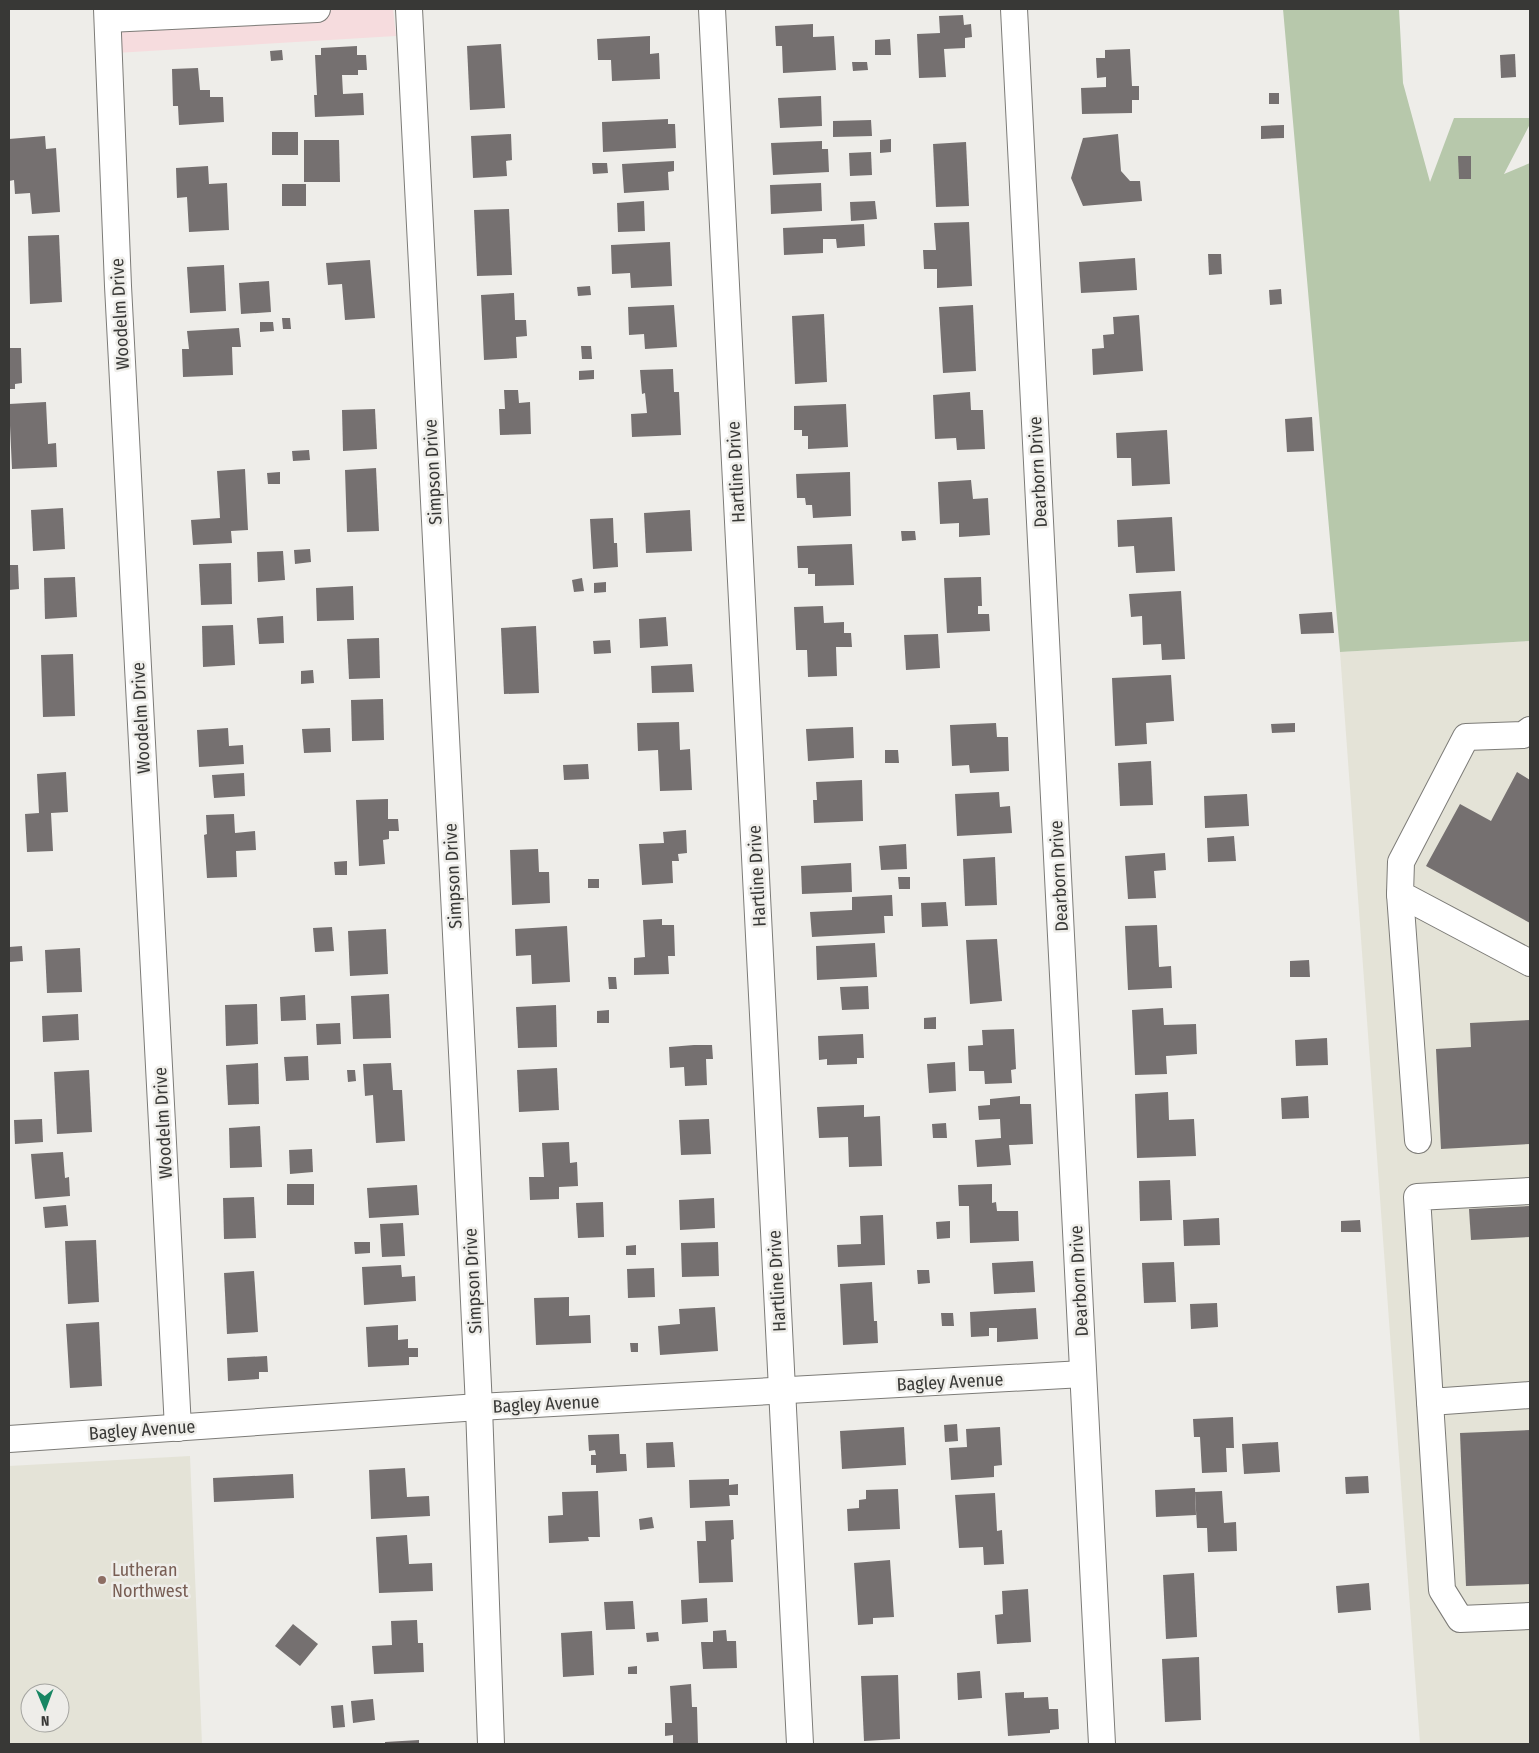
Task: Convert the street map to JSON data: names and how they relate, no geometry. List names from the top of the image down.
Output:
{
  "streets": {
    "street": [
      "Woodelm Drive",
      "Simpson Drive",
      "Hartline Drive",
      "Dearborn Drive",
      "Bagley Avenue"
    ]
  },
  "crossings": [
    ["Woodelm Drive", "Bagley Avenue"],
    ["Simpson Drive", "Bagley Avenue"],
    ["Hartline Drive", "Bagley Avenue"],
    ["Dearborn Drive", "Bagley Avenue"]
  ],
  "places": ["Lutheran Northwest"],
  "north": "bottom"
}
